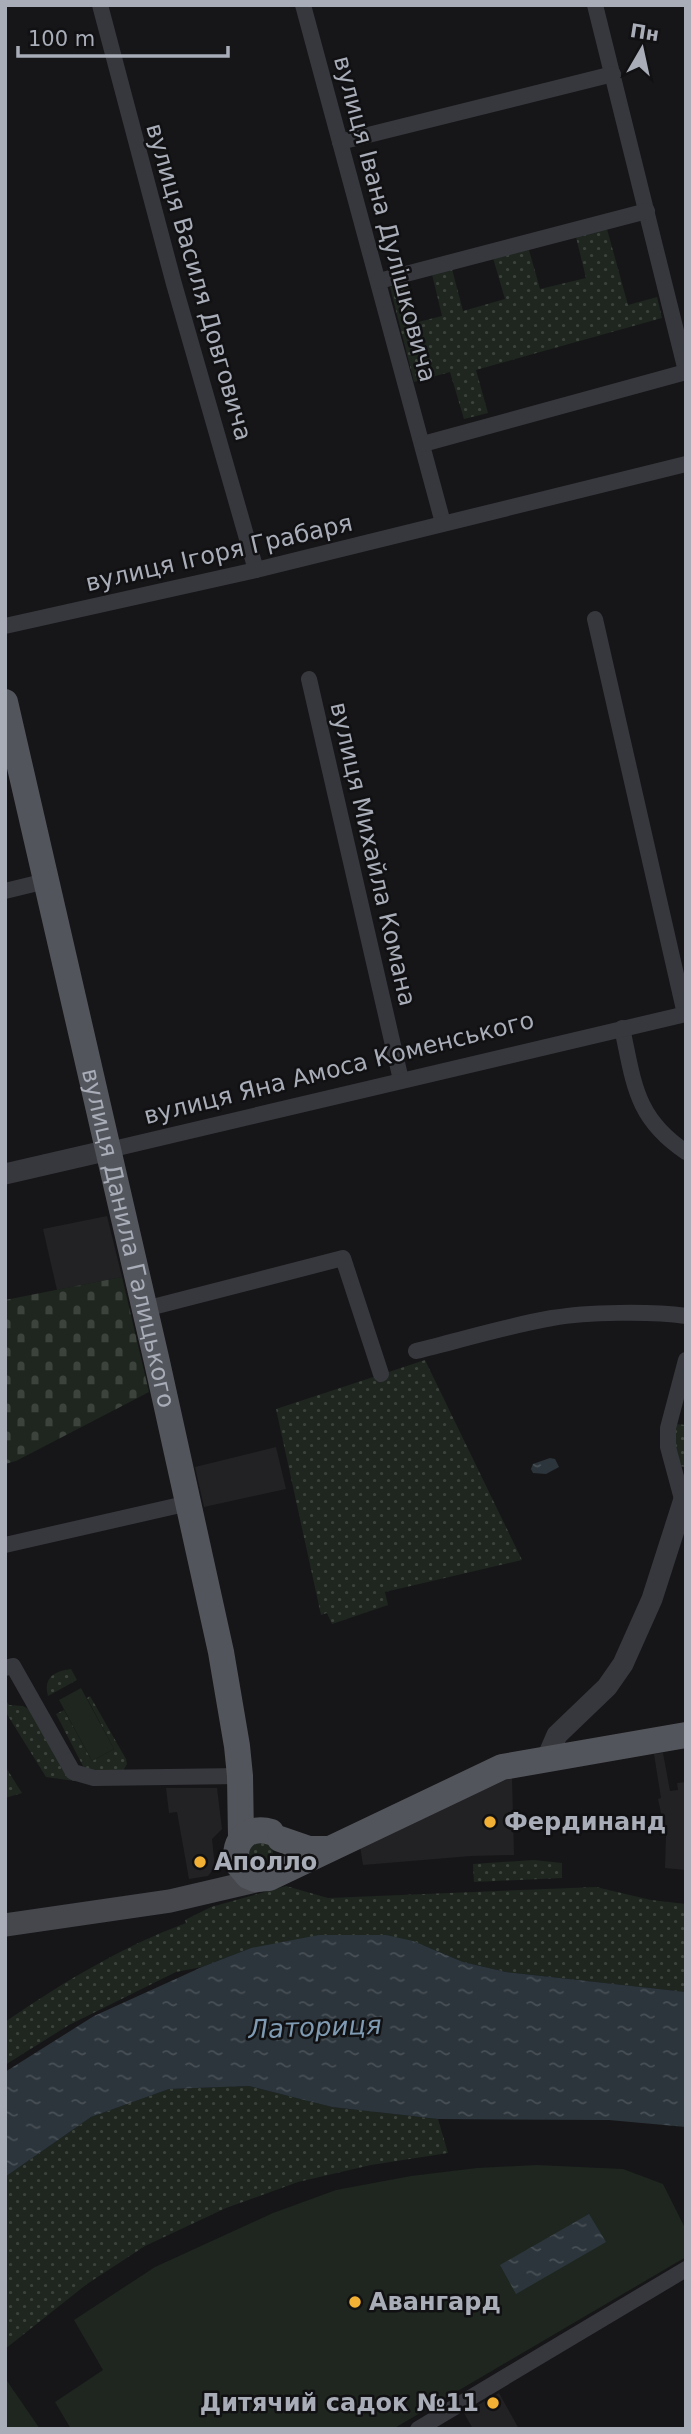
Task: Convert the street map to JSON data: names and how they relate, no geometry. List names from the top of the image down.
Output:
{
  "streets": {
    "main road": ["вулиця Данила Галицького"],
    "street": [
      "вулиця Івана Дулішковича",
      "вулиця Василя Довговича",
      "вулиця Ігоря Грабаря",
      "вулиця Михайла Комана",
      "вулиця Яна Амоса Коменського"
    ]
  },
  "crossings": [
    ["вулиця Василя Довговича", "вулиця Ігоря Грабаря"],
    ["вулиця Михайла Комана", "вулиця Яна Амоса Коменського"],
    ["вулиця Яна Амоса Коменського", "вулиця Данила Галицького"]
  ],
  "water": ["Латориця"],
  "places": [
    "Фердинанд",
    "Аполло",
    "Авангард",
    "Дитячий садок №11"
  ],
  "scale_bar": "100 m",
  "north": "top"
}
